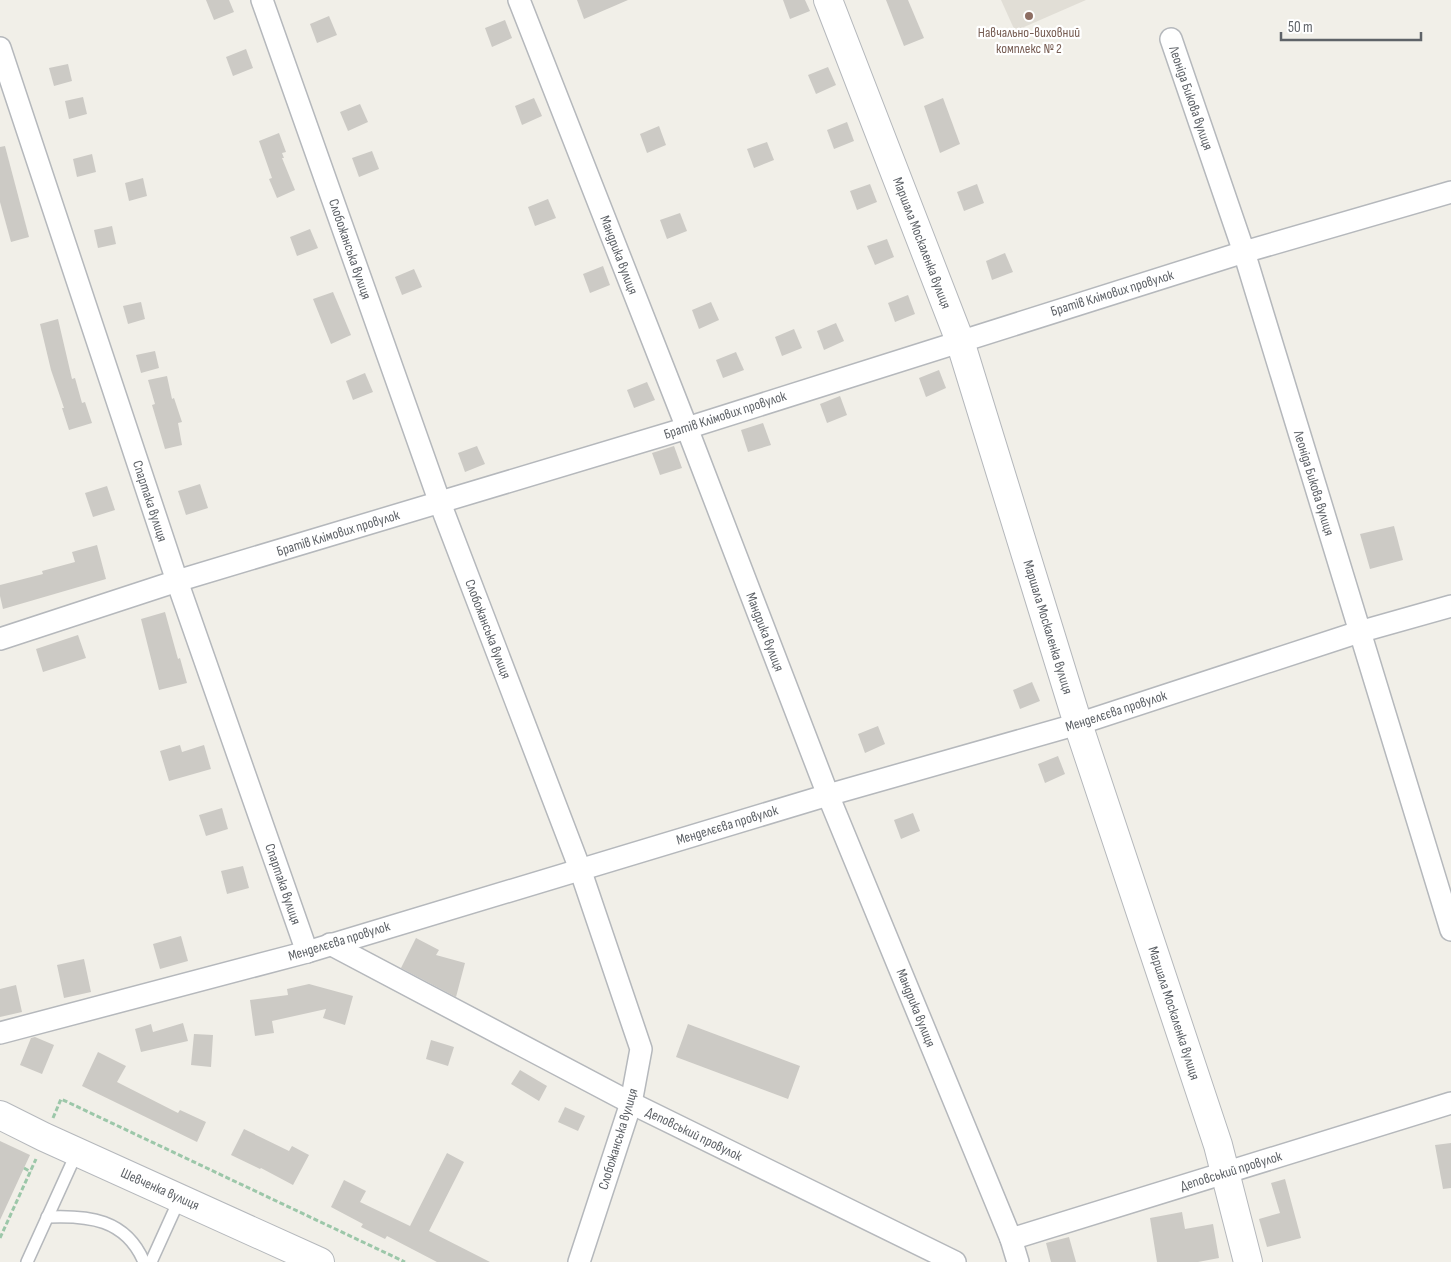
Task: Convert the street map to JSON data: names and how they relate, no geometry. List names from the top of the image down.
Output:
{
  "streets": {
    "street": [
      "Леоніда Бикова вулиця",
      "Маршала Москаленка вулиця",
      "Слобожанська вулиця",
      "Мандрика вулиця",
      "Братів Клімових провулок",
      "Спартака вулиця",
      "Менделєєва провулок",
      "Деповський провулок",
      "Шевченка вулиця"
    ]
  },
  "crossings": [
    ["Леоніда Бикова вулиця", "Братів Клімових провулок"],
    ["Леоніда Бикова вулиця", "Менделєєва провулок"],
    ["Маршала Москаленка вулиця", "Братів Клімових провулок"],
    ["Маршала Москаленка вулиця", "Менделєєва провулок"],
    ["Маршала Москаленка вулиця", "Деповський провулок"],
    ["Слобожанська вулиця", "Братів Клімових провулок"],
    ["Слобожанська вулиця", "Менделєєва провулок"],
    ["Слобожанська вулиця", "Деповський провулок"],
    ["Мандрика вулиця", "Братів Клімових провулок"],
    ["Мандрика вулиця", "Менделєєва провулок"],
    ["Мандрика вулиця", "Деповський провулок"],
    ["Братів Клімових провулок", "Спартака вулиця"],
    ["Спартака вулиця", "Менделєєва провулок"],
    ["Менделєєва провулок", "Деповський провулок"]
  ],
  "places": ["Навчально-виховний комплекс № 2"],
  "scale_bar": "50 m"
}
